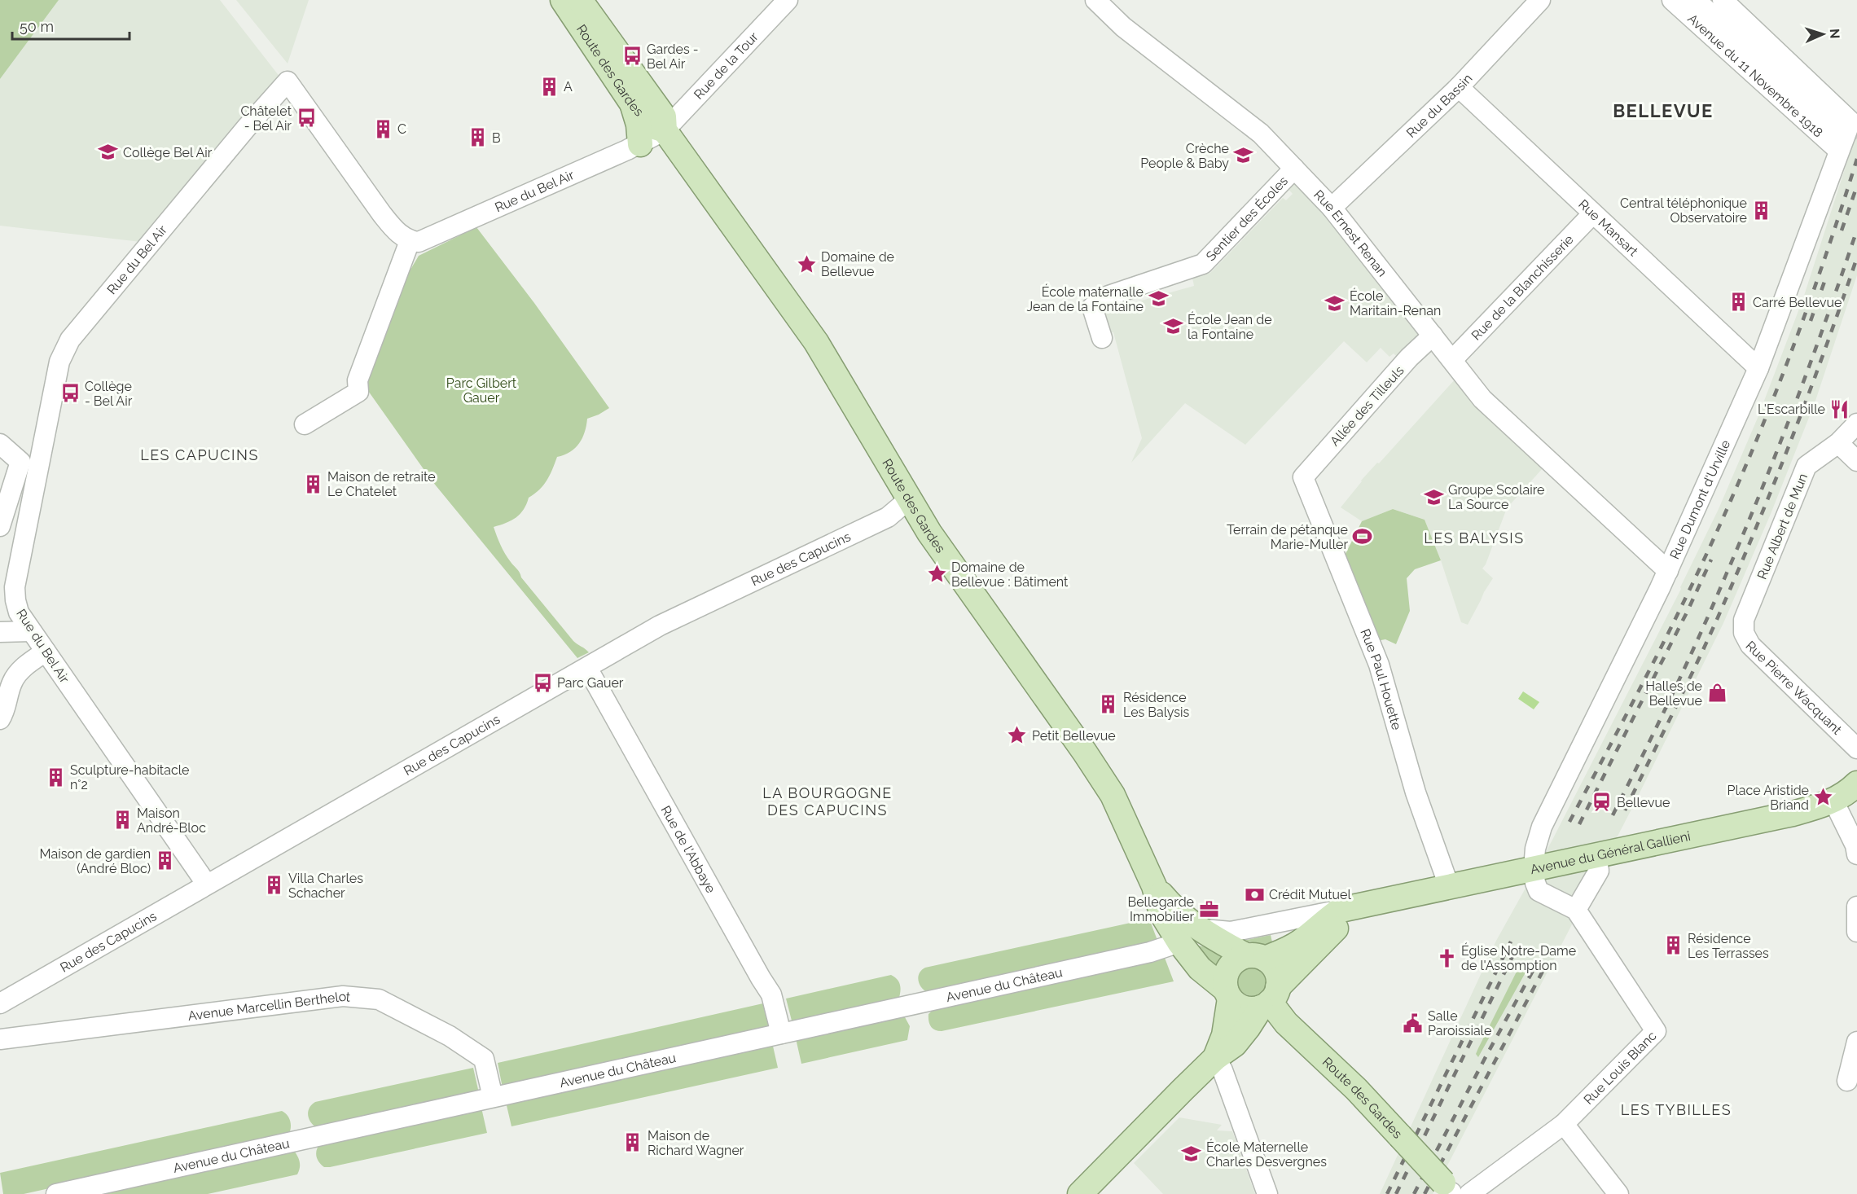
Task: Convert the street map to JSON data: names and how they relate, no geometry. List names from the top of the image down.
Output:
{
  "streets": {
    "main road": ["Route des Gardes", "Avenue du Général Gallieni"],
    "street": [
      "Rue de la Tour",
      "Avenue du 11 Novembre 1918",
      "Rue du Bassin",
      "Rue du Bel Air",
      "Sentier des Écoles",
      "Rue Mansart",
      "Rue Ernest Renan",
      "Rue de la Blanchisserie",
      "Allée des Tilleuls",
      "Rue Dumont d'Urville",
      "Rue Albert de Mun",
      "Rue des Capucins",
      "Rue Paul Houette",
      "Rue Pierre Wacquant",
      "Rue de l'Abbaye",
      "Avenue du Château",
      "Avenue Marcellin Berthelot",
      "Rue Louis Blanc"
    ]
  },
  "crossings": [
    ["Rue de la Tour", "Route des Gardes"],
    ["Rue de la Tour", "Rue du Bel Air"],
    ["Route des Gardes", "Rue du Bel Air"],
    ["Route des Gardes", "Rue des Capucins"],
    ["Route des Gardes", "Avenue du Général Gallieni"],
    ["Route des Gardes", "Avenue du Château"],
    ["Route des Gardes", "Rue Louis Blanc"],
    ["Avenue du 11 Novembre 1918", "Rue Dumont d'Urville"],
    ["Rue du Bassin", "Rue Mansart"],
    ["Rue du Bassin", "Rue Ernest Renan"],
    ["Rue du Bel Air", "Rue des Capucins"],
    ["Sentier des Écoles", "Rue Ernest Renan"],
    ["Rue Mansart", "Rue de la Blanchisserie"],
    ["Rue Mansart", "Rue Dumont d'Urville"],
    ["Rue Ernest Renan", "Rue de la Blanchisserie"],
    ["Rue Ernest Renan", "Allée des Tilleuls"],
    ["Rue Ernest Renan", "Rue Dumont d'Urville"],
    ["Allée des Tilleuls", "Rue Paul Houette"],
    ["Rue Dumont d'Urville", "Avenue du Général Gallieni"],
    ["Rue Dumont d'Urville", "Rue Louis Blanc"],
    ["Rue Albert de Mun", "Rue Pierre Wacquant"],
    ["Rue des Capucins", "Rue de l'Abbaye"],
    ["Rue Paul Houette", "Avenue du Général Gallieni"],
    ["Rue de l'Abbaye", "Avenue du Château"],
    ["Avenue du Général Gallieni", "Rue Louis Blanc"],
    ["Avenue du Château", "Avenue Marcellin Berthelot"]
  ],
  "districts": [
    "BELLEVUE",
    "LES CAPUCINS",
    "LES BALYSIS",
    "LA BOURGOGNE DES CAPUCINS",
    "LES TYBILLES"
  ],
  "parks": ["Parc Gilbert Gauer"],
  "places": {
    "bus stop": [
      "Gardes - Bel Air",
      "Châtelet - Bel Air",
      "Collège - Bel Air",
      "Parc Gauer"
    ],
    "building": [
      "A",
      "C",
      "B",
      "Central téléphonique Observatoire",
      "Carré Bellevue",
      "Maison de retraite Le Chatelet",
      "Résidence Les Balysis",
      "Sculpture-habitacle n°2",
      "Maison André-Bloc",
      "Maison de gardien (André Bloc)",
      "Villa Charles Schacher",
      "Résidence Les Terrasses",
      "Maison de Richard Wagner"
    ],
    "school or university": [
      "Collège Bel Air",
      "Crèche People & Baby",
      "École maternalle Jean de la Fontaine",
      "École Maritain-Renan",
      "École Jean de la Fontaine",
      "Groupe Scolaire La Source",
      "École Maternelle Charles Desvergnes"
    ],
    "place": [
      "Domaine de Bellevue",
      "Domaine de Bellevue : Bâtiment",
      "Petit Bellevue",
      "Place Aristide Briand"
    ],
    "restaurant": ["L'Escarbille"],
    "sports": ["Terrain de pétanque Marie-Muller"],
    "shop": ["Halles de Bellevue"],
    "station": ["Bellevue"],
    "bank": ["Crédit Mutuel"],
    "office": ["Bellegarde Immobilier"],
    "church": ["Église Notre-Dame de l'Assomption"],
    "public building": ["Salle Paroissiale"]
  },
  "scale_bar": "50 m",
  "north": "right"
}
